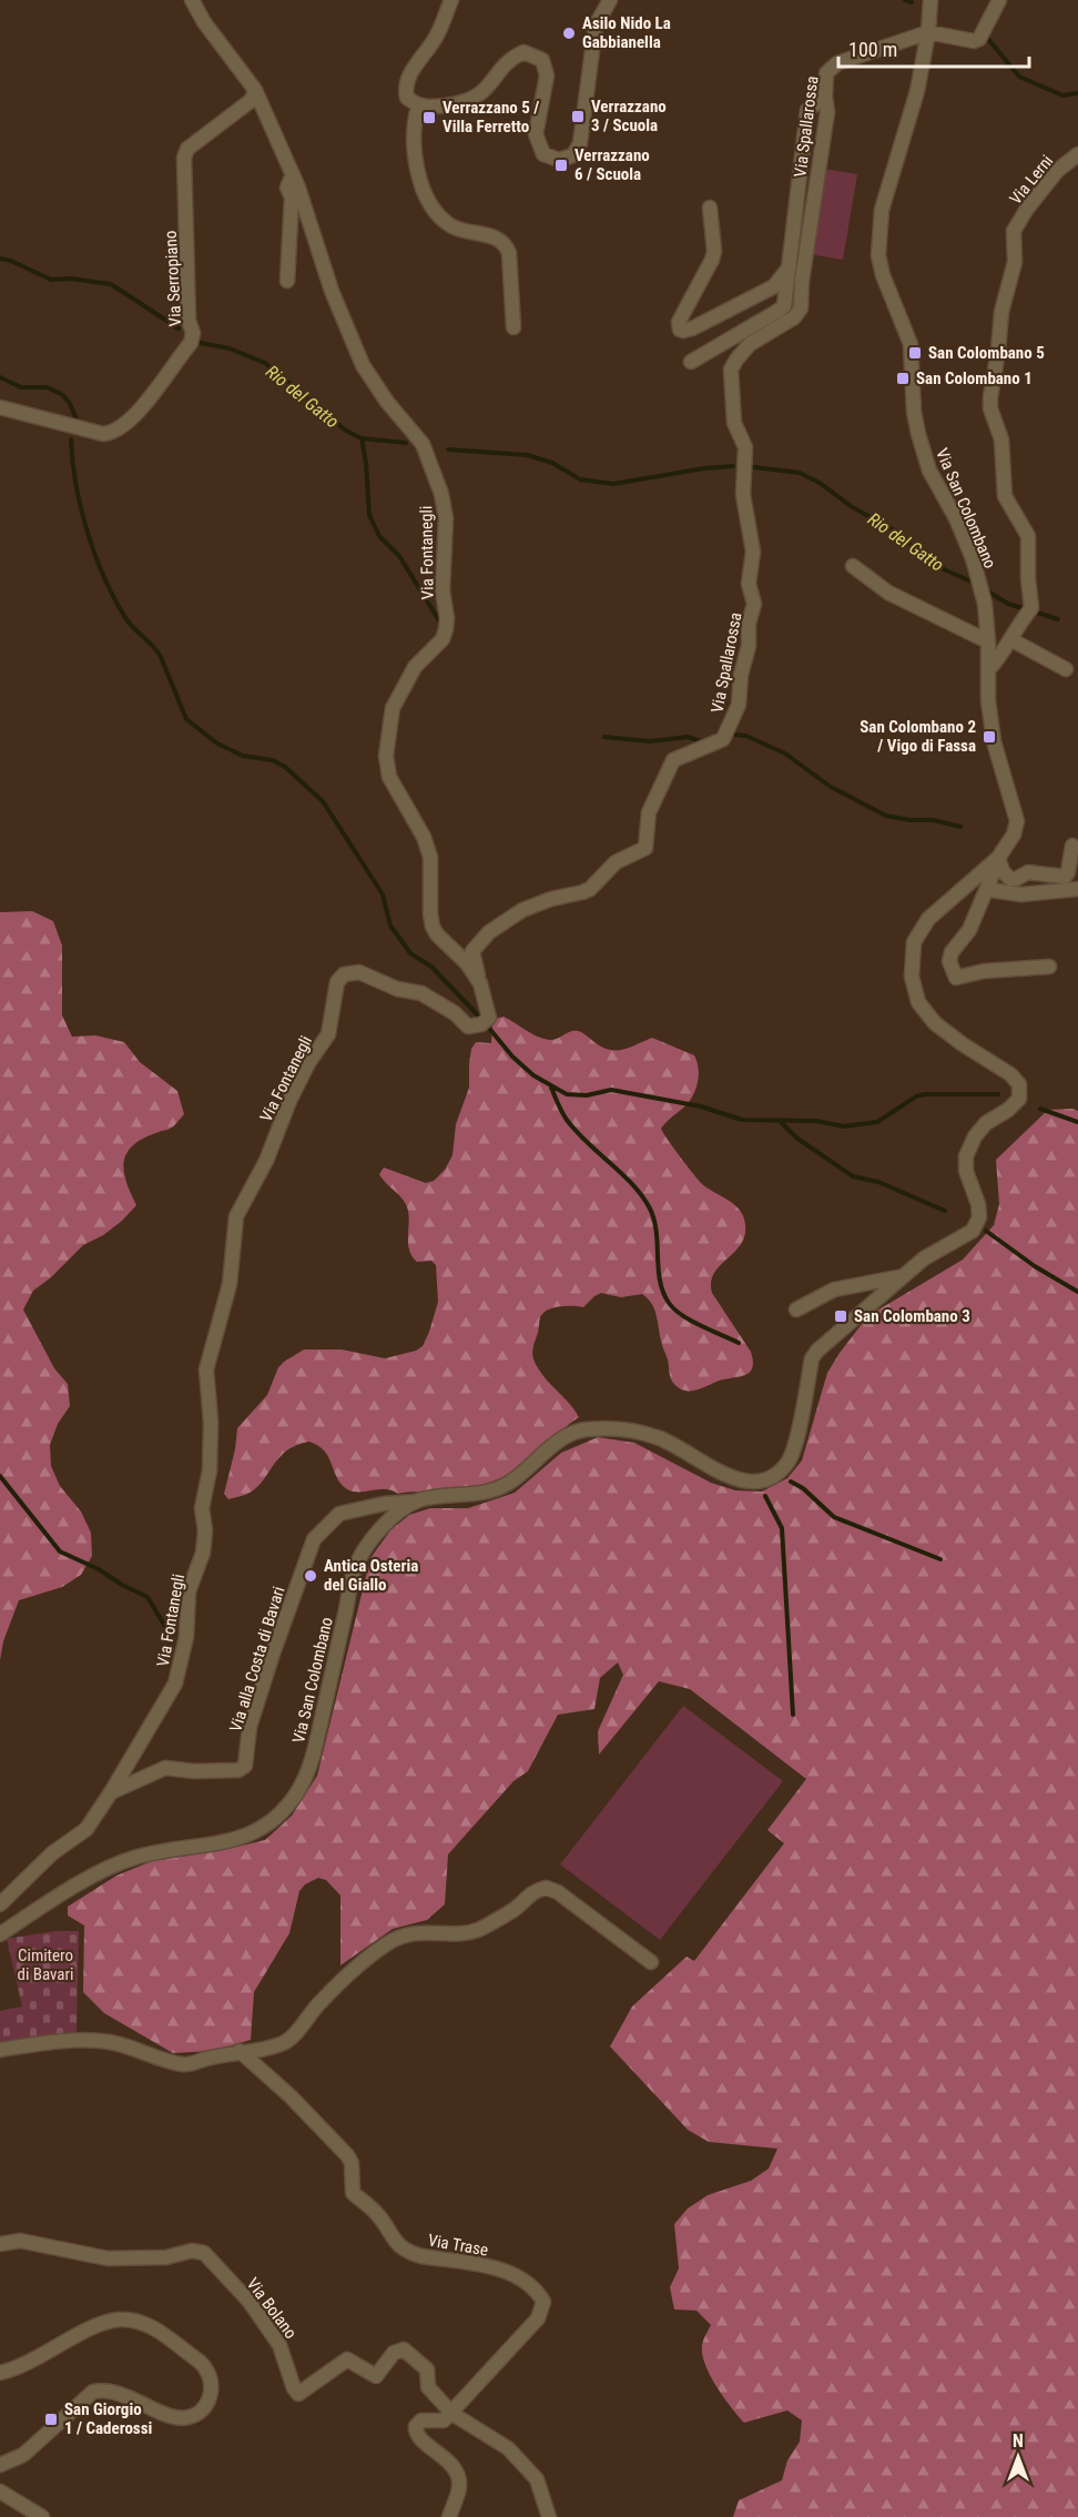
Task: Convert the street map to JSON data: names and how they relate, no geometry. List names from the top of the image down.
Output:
{
  "streets": {
    "street": [
      "Via Spallarossa",
      "Via Lerni",
      "Via Serropiano",
      "Via San Colombano",
      "Via Fontanegli",
      "Via alla Costa di Bavari",
      "Via Trase",
      "Via Bolano"
    ]
  },
  "crossings": [
    ["Via Spallarossa", "Via San Colombano"],
    ["Via Spallarossa", "Via Fontanegli"],
    ["Via Serropiano", "Via Fontanegli"],
    ["Via San Colombano", "Via alla Costa di Bavari"],
    ["Via Fontanegli", "Via alla Costa di Bavari"],
    ["Via Trase", "Via Bolano"]
  ],
  "water": ["Rio del Gatto"],
  "parks": ["Cimitero di Bavari"],
  "places": {
    "other": ["Asilo Nido La Gabbianella", "Antica Osteria del Giallo"],
    "transit": [
      "Verrazzano 3 / Scuola",
      "Verrazzano 5 / Villa Ferretto",
      "Verrazzano 6 / Scuola",
      "San Colombano 5",
      "San Colombano 1",
      "San Colombano 2 / Vigo di Fassa",
      "San Colombano 3",
      "San Giorgio 1 / Caderossi"
    ]
  },
  "scale_bar": "100 m",
  "north": "top"
}
